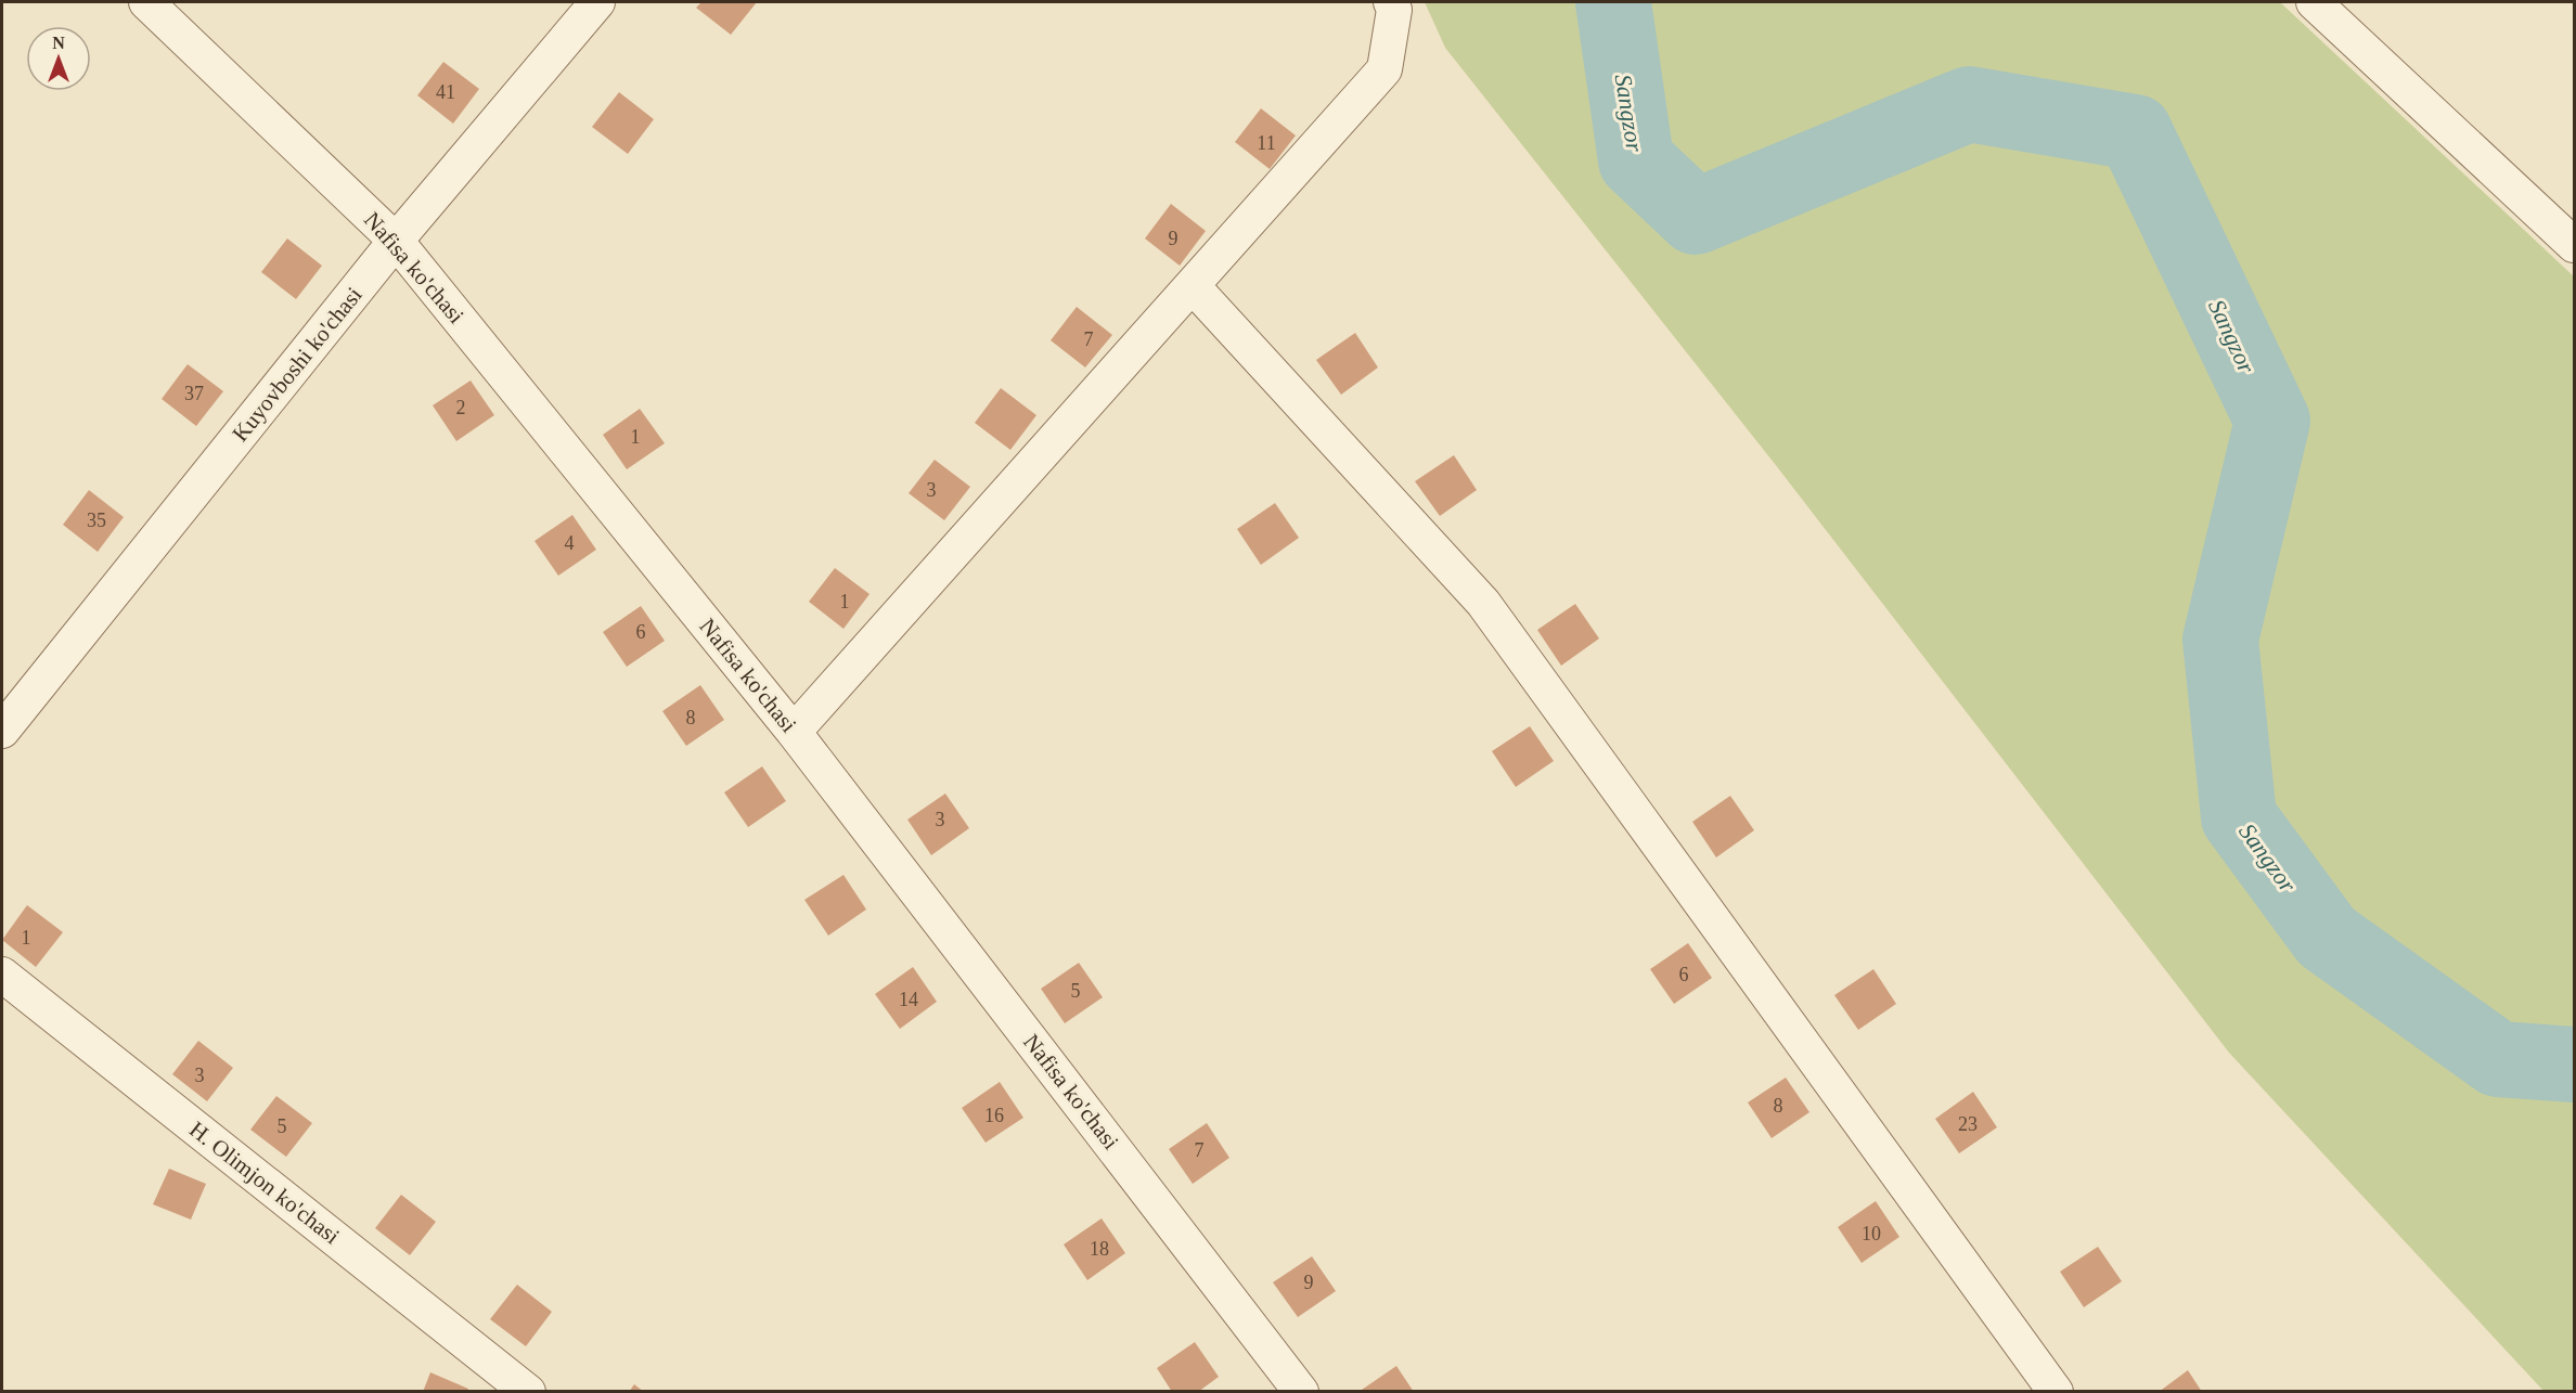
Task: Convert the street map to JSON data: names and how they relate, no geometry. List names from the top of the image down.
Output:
{
  "streets": {
    "street": ["Nafisa ko'chasi", "Kuyovboshi ko'chasi", "H. Olimjon ko'chasi"]
  },
  "crossings": [
    ["Nafisa ko'chasi", "Kuyovboshi ko'chasi"]
  ],
  "water": ["Sangzor"],
  "house_numbers": [
    "41",
    "11",
    "9",
    "7",
    "37",
    "2",
    "1",
    "3",
    "35",
    "4",
    "1",
    "6",
    "8",
    "3",
    "1",
    "6",
    "5",
    "14",
    "3",
    "8",
    "16",
    "23",
    "5",
    "7",
    "10",
    "18",
    "9"
  ],
  "north": "top"
}
